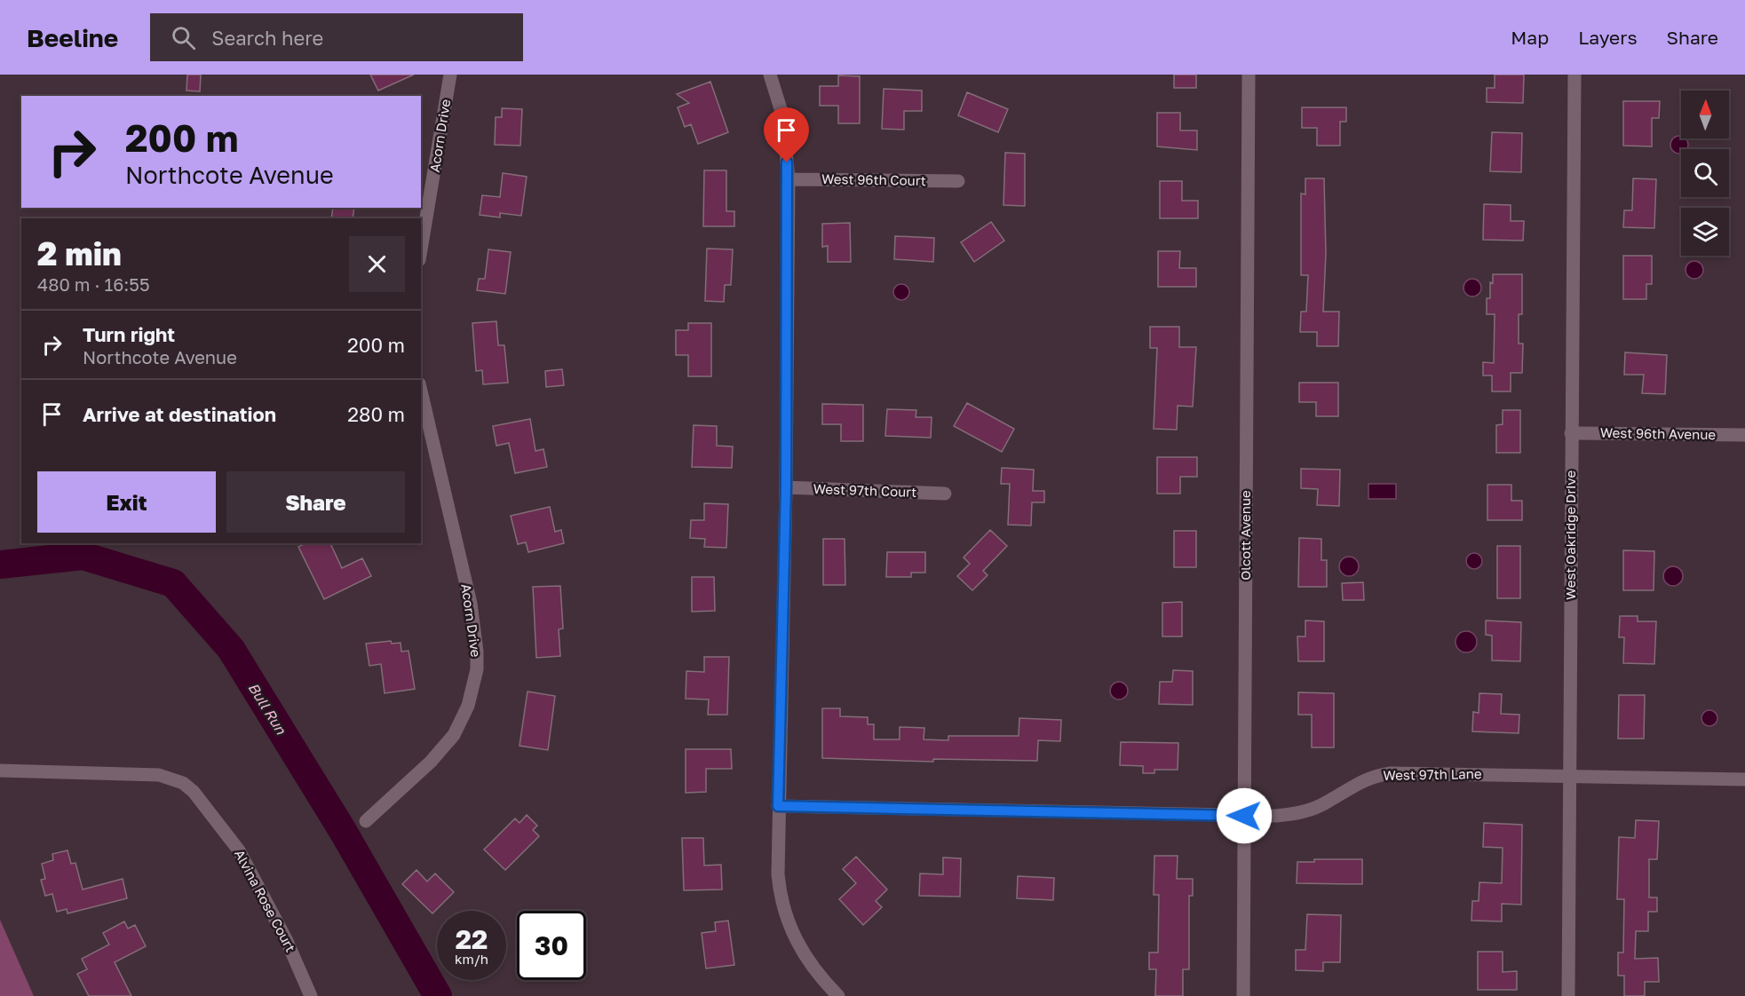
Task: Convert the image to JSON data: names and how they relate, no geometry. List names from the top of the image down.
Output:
{
  "streets": {
    "street": [
      "Acorn Drive",
      "West 96th Court",
      "West 96th Avenue",
      "West 97th Court",
      "Olcott Avenue",
      "West Oakridge Drive",
      "West 97th Lane",
      "Alvina Rose Court"
    ]
  },
  "crossings": [
    ["West 96th Avenue", "West Oakridge Drive"],
    ["Olcott Avenue", "West 97th Lane"],
    ["West Oakridge Drive", "West 97th Lane"]
  ],
  "water": ["Bull Run"],
  "north": "top",
  "page": {
    "header": "Beeline",
    "search": "Search here",
    "nav": ["Map", "Layers", "Share"],
    "turn": ["200 m", "Northcote Avenue"],
    "heading": ["2 min", "480 m · 16:55"],
    "list": [
      {
        "name": "Turn right",
        "note": "Northcote Avenue",
        "value": "200 m"
      },
      {
        "name": "Arrive at destination",
        "value": "280 m"
      }
    ],
    "buttons": ["Exit", "Share"],
    "speed": "22 km/h",
    "limit": "30"
  }
}
